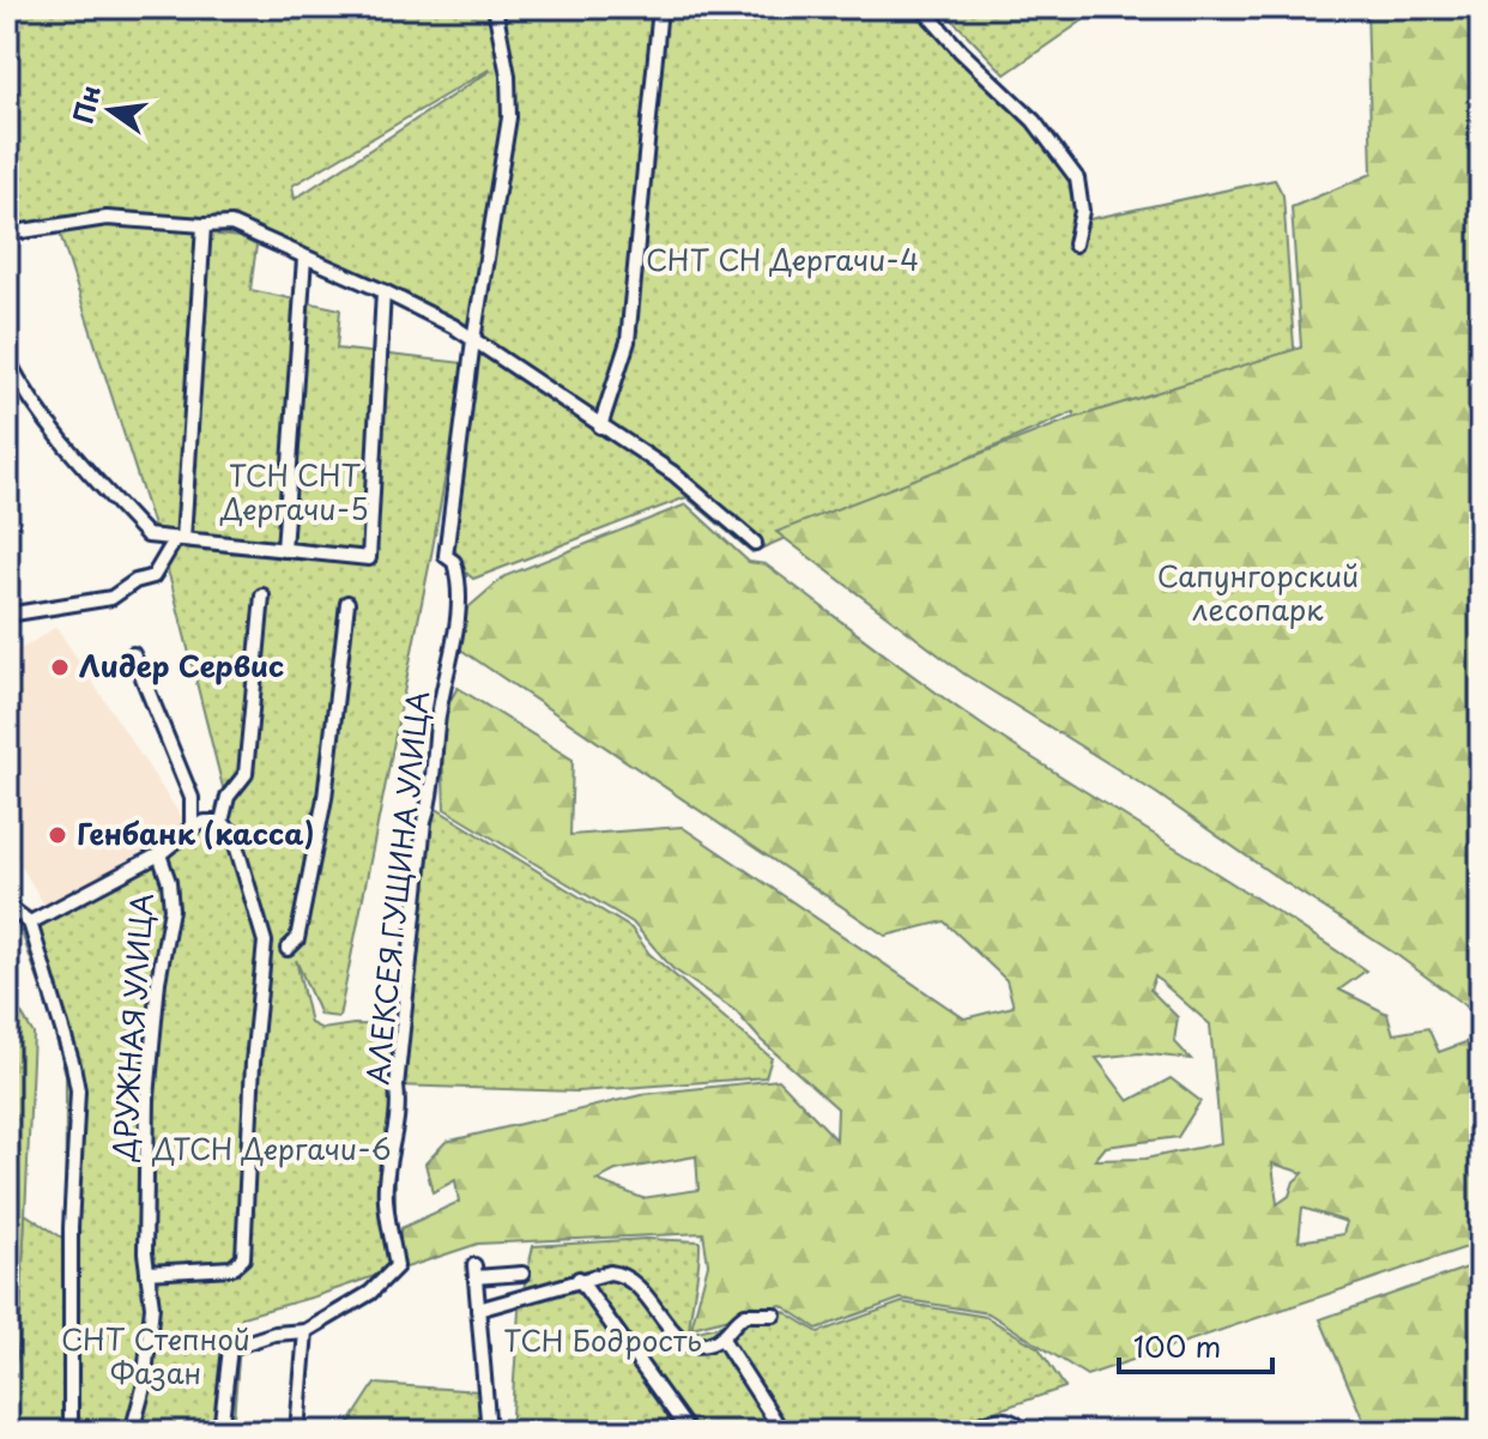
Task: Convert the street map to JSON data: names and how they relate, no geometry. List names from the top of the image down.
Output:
{
  "streets": {
    "street": ["АЛЕКСЕЯ ГУЩИНА УЛИЦА", "ДРУЖНАЯ УЛИЦА"]
  },
  "parks": [
    "СНТ СН Дергачи-4",
    "ТСН СНТ Дергачи-5",
    "Сапунгорский лесопарк",
    "ДТСН Дергачи-6",
    "СНТ Степной Фазан",
    "ТСН Бодрость"
  ],
  "places": ["Лидер Сервис", "Генбанк (касса)"],
  "scale_bar": "100 m",
  "north": "left"
}
